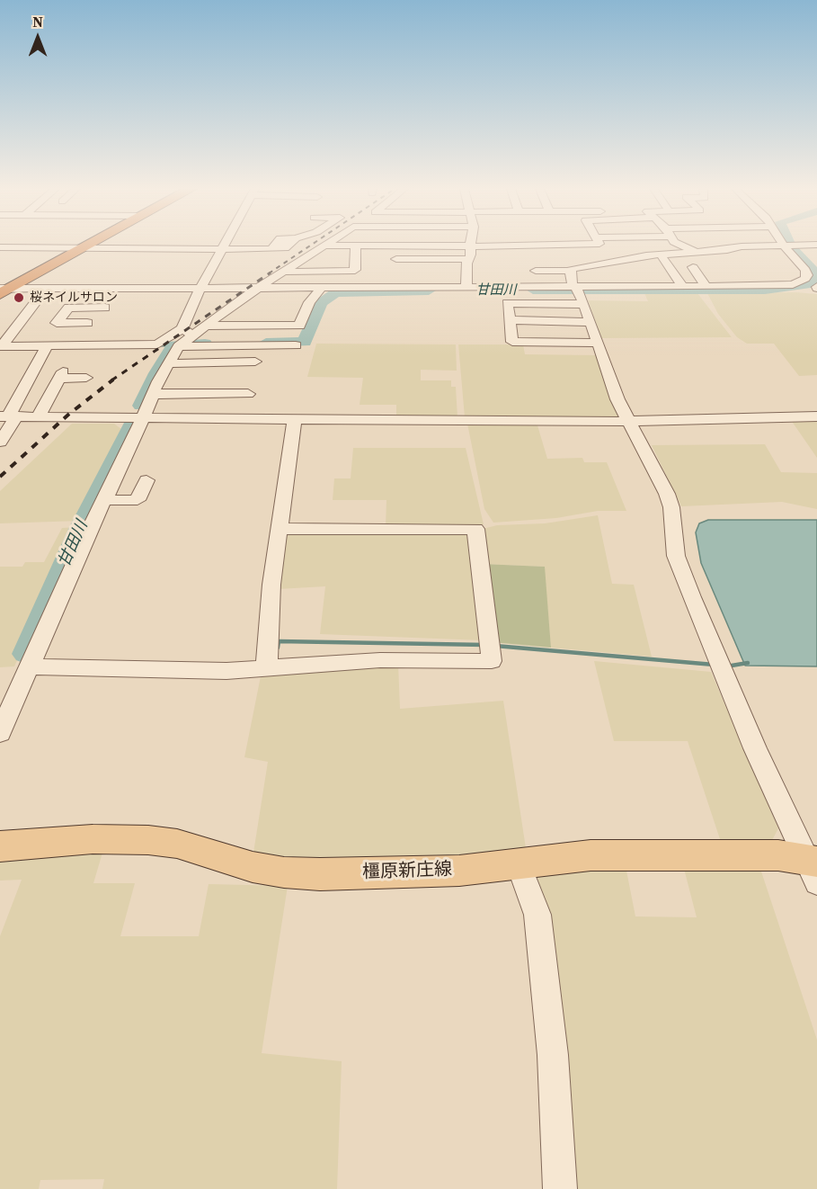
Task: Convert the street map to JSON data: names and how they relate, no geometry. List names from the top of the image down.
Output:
{
  "streets": {
    "main road": ["橿原新庄線"]
  },
  "water": ["甘田川"],
  "places": ["桜ネイルサロン"],
  "north": "top"
}
